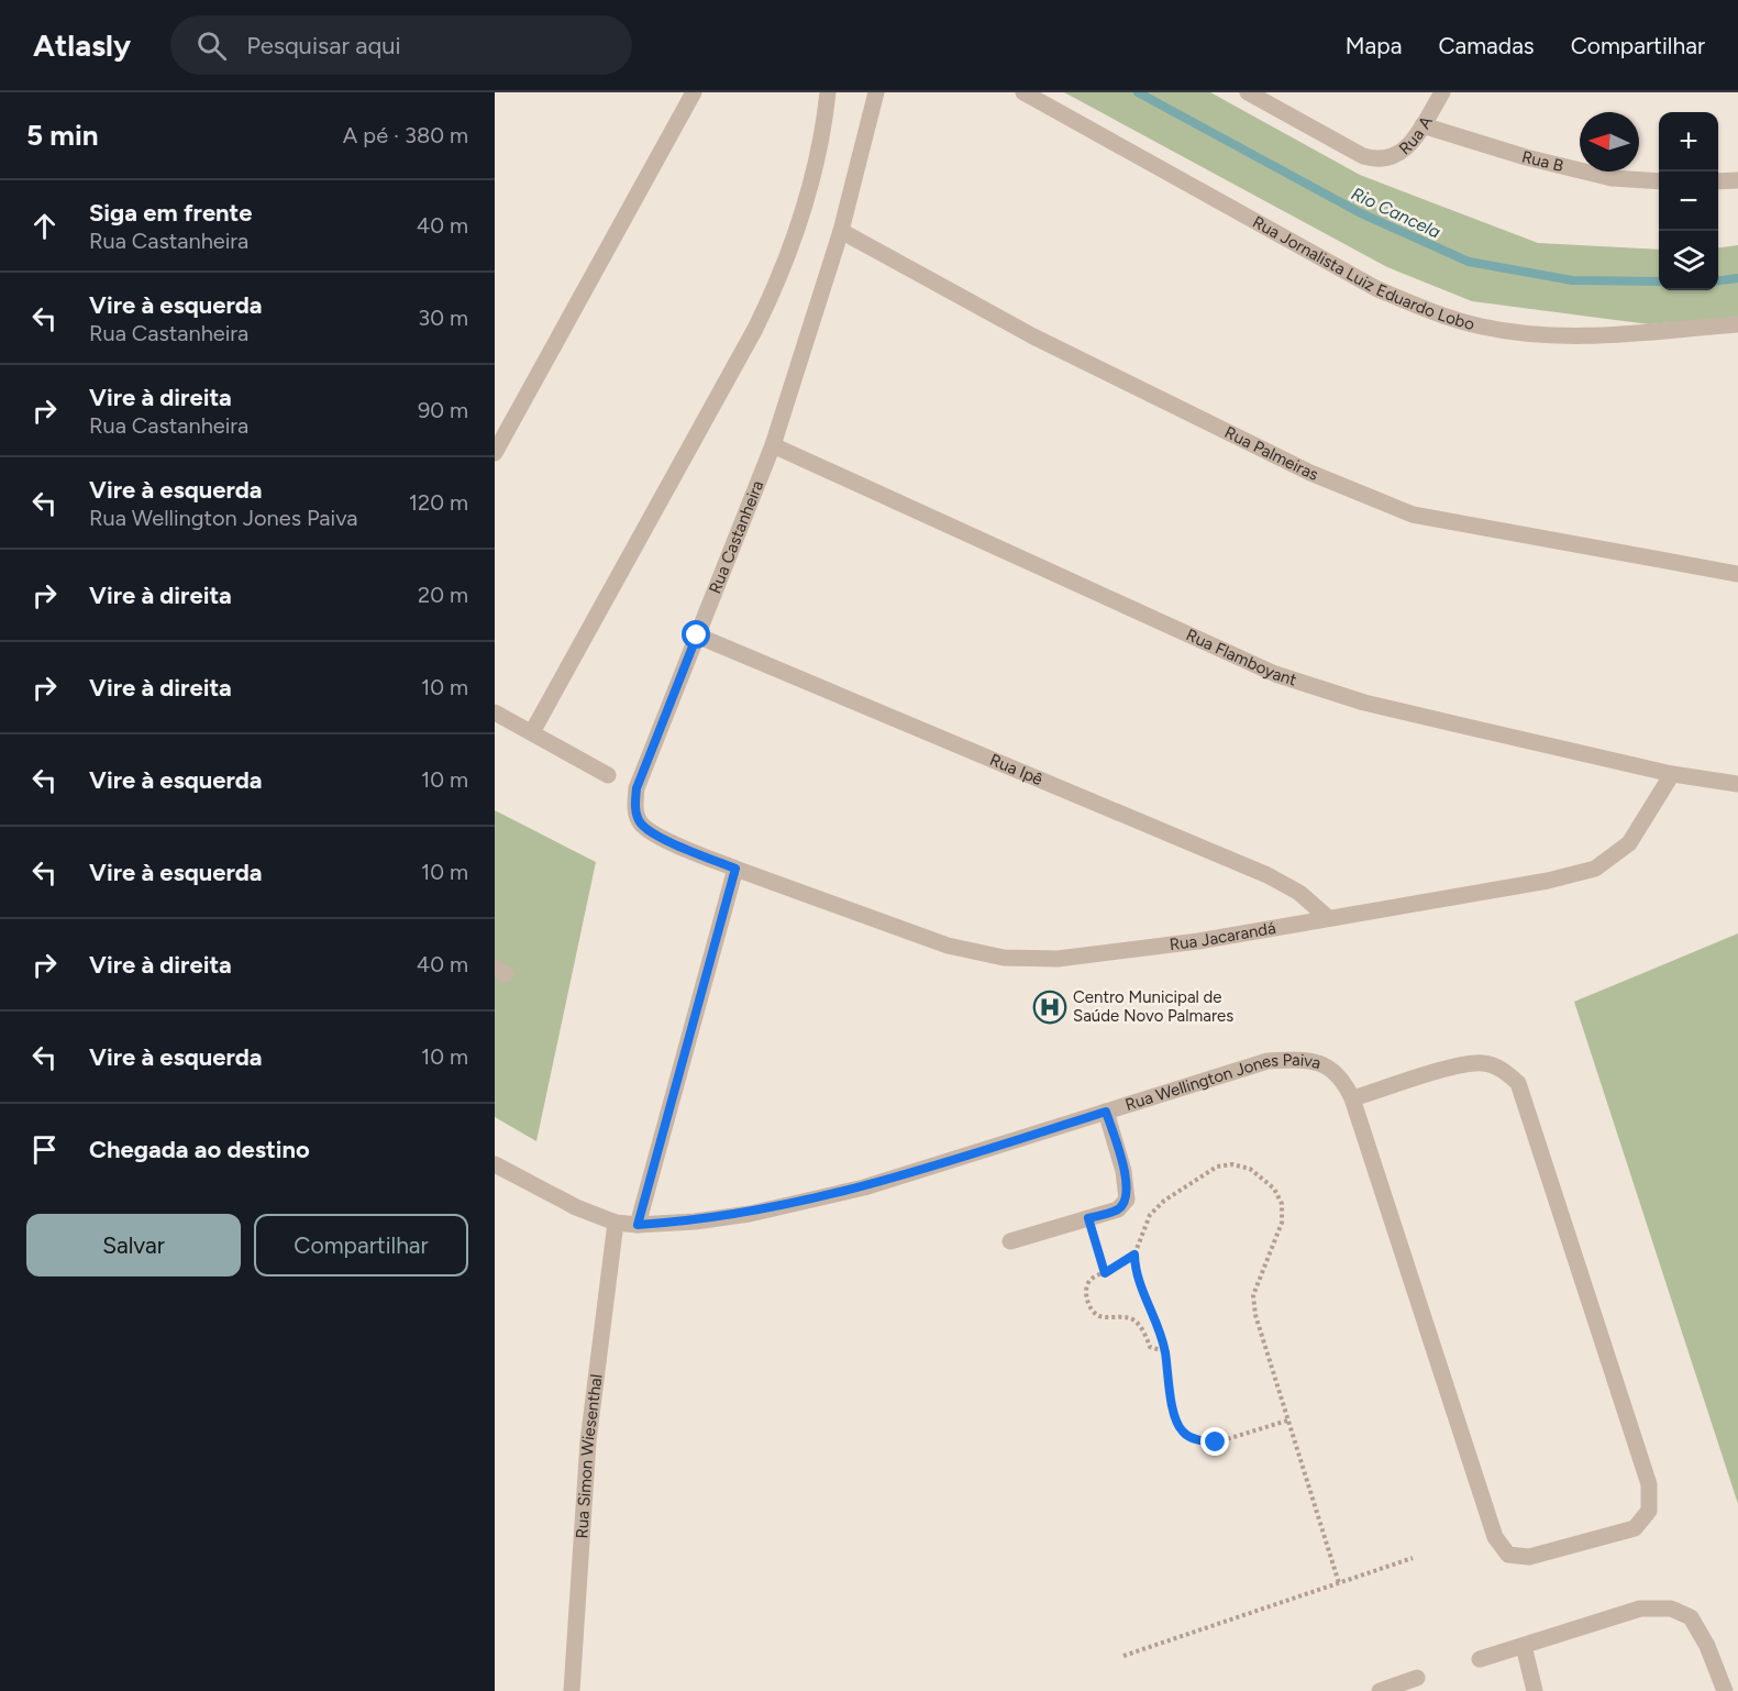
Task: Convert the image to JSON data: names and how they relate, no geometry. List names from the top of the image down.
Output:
{
  "streets": {
    "street": [
      "Rua A",
      "Rua B",
      "Rua Jornalista Luiz Eduardo Lobo",
      "Rua Palmeiras",
      "Rua Castanheira",
      "Rua Flamboyant",
      "Rua Ipê",
      "Rua Jacarandá",
      "Rua Wellington Jones Paiva",
      "Rua Simon Wiesenthal"
    ]
  },
  "crossings": [
    ["Rua A", "Rua B"],
    ["Rua Palmeiras", "Rua Castanheira"],
    ["Rua Castanheira", "Rua Flamboyant"],
    ["Rua Castanheira", "Rua Ipê"],
    ["Rua Castanheira", "Rua Jacarandá"],
    ["Rua Flamboyant", "Rua Jacarandá"],
    ["Rua Ipê", "Rua Jacarandá"],
    ["Rua Wellington Jones Paiva", "Rua Simon Wiesenthal"]
  ],
  "water": ["Rio Cancela"],
  "places": {
    "hospital": ["Centro Municipal de Saúde Novo Palmares"]
  },
  "north": "left",
  "page": {
    "header": "Atlasly",
    "search": "Pesquisar aqui",
    "nav": ["Mapa", "Camadas", "Compartilhar"],
    "heading": ["5 min", "A pé · 380 m"],
    "map_buttons": ["+", "−"],
    "list": [
      ["Siga em frente", "Rua Castanheira", "40 m"],
      ["Vire à esquerda", "Rua Castanheira", "30 m"],
      ["Vire à direita", "Rua Castanheira", "90 m"],
      ["Vire à esquerda", "Rua Wellington Jones Paiva", "120 m"],
      ["Vire à direita", "20 m"],
      ["Vire à direita", "10 m"],
      ["Vire à esquerda", "10 m"],
      ["Vire à esquerda", "10 m"],
      ["Vire à direita", "40 m"],
      ["Vire à esquerda", "10 m"],
      "Chegada ao destino"
    ],
    "buttons": ["Salvar", "Compartilhar"]
  }
}
